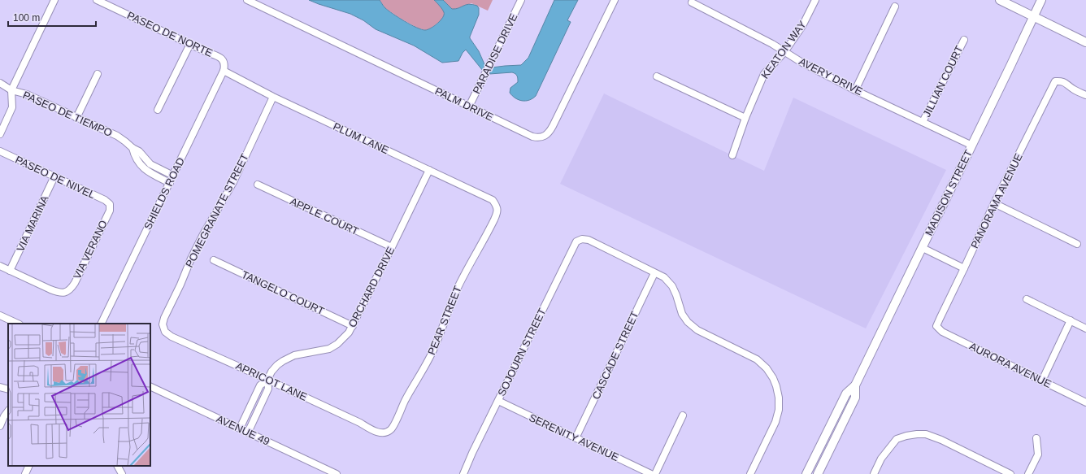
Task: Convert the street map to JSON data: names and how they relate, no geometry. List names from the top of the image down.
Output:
{
  "streets": {
    "main road": ["MADISON STREET"],
    "street": [
      "PASEO DE NORTE",
      "KEATON WAY",
      "PARADISE DRIVE",
      "AVERY DRIVE",
      "JILLIAN COURT",
      "PALM DRIVE",
      "PASEO DE TIEMPO",
      "PLUM LANE",
      "PASEO DE NIVEL",
      "SHIELDS ROAD",
      "PANORAMA AVENUE",
      "POMEGRANATE STREET",
      "APPLE COURT",
      "VIA MARINA",
      "VIA VERANO",
      "ORCHARD DRIVE",
      "TANGELO COURT",
      "PEAR STREET",
      "SOJOURN STREET",
      "CASCADE STREET",
      "AURORA AVENUE",
      "APRICOT LANE",
      "AVENUE 49",
      "SERENITY AVENUE"
    ]
  },
  "crossings": [
    ["PASEO DE NORTE", "SHIELDS ROAD"],
    ["KEATON WAY", "AVERY DRIVE"],
    ["PARADISE DRIVE", "PALM DRIVE"],
    ["AVERY DRIVE", "JILLIAN COURT"],
    ["AVERY DRIVE", "MADISON STREET"],
    ["PASEO DE TIEMPO", "SHIELDS ROAD"],
    ["PLUM LANE", "SHIELDS ROAD"],
    ["PLUM LANE", "POMEGRANATE STREET"],
    ["PLUM LANE", "ORCHARD DRIVE"],
    ["PLUM LANE", "PEAR STREET"],
    ["PASEO DE NIVEL", "VIA MARINA"],
    ["PASEO DE NIVEL", "VIA VERANO"],
    ["PANORAMA AVENUE", "AURORA AVENUE"],
    ["POMEGRANATE STREET", "APRICOT LANE"],
    ["APPLE COURT", "ORCHARD DRIVE"],
    ["VIA MARINA", "VIA VERANO"],
    ["ORCHARD DRIVE", "TANGELO COURT"],
    ["ORCHARD DRIVE", "APRICOT LANE"],
    ["ORCHARD DRIVE", "AVENUE 49"],
    ["PEAR STREET", "APRICOT LANE"],
    ["SOJOURN STREET", "CASCADE STREET"],
    ["SOJOURN STREET", "SERENITY AVENUE"],
    ["CASCADE STREET", "SERENITY AVENUE"]
  ],
  "scale_bar": "100 m"
}
